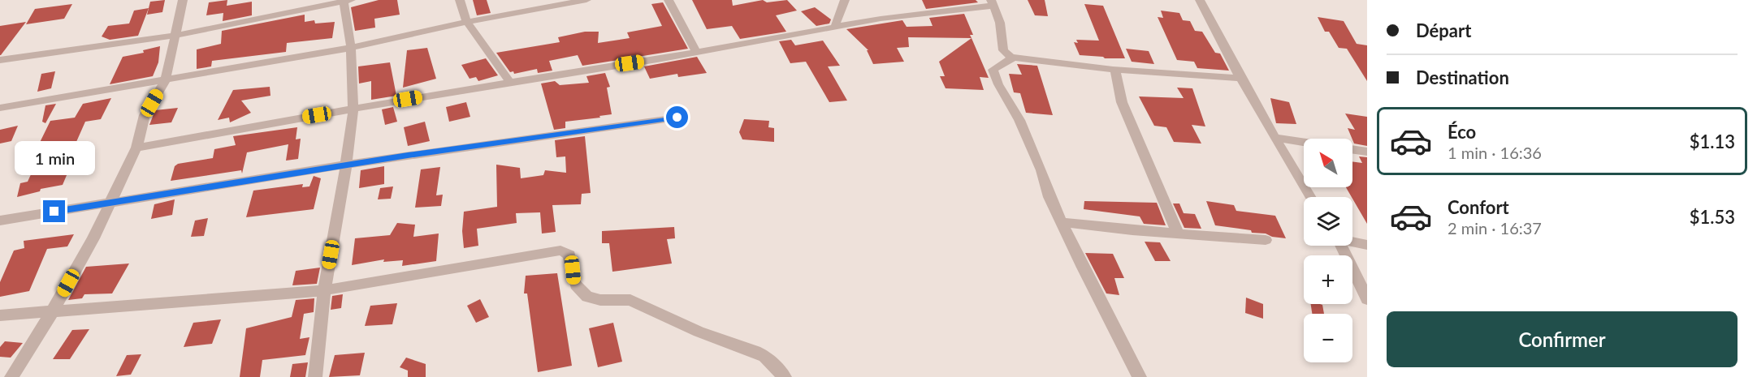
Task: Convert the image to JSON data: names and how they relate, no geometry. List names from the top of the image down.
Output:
{
  "north": "top left",
  "page": {
    "banner": ["Départ", "Destination"],
    "list": [
      {
        "name": "Éco",
        "note": "1 min · 16:36",
        "value": "$1.13"
      },
      {
        "name": "Confort",
        "note": "2 min · 16:37",
        "value": "$1.53"
      }
    ],
    "map_buttons": ["+", "−"],
    "bubble": "1 min",
    "buttons": "Confirmer"
  }
}
